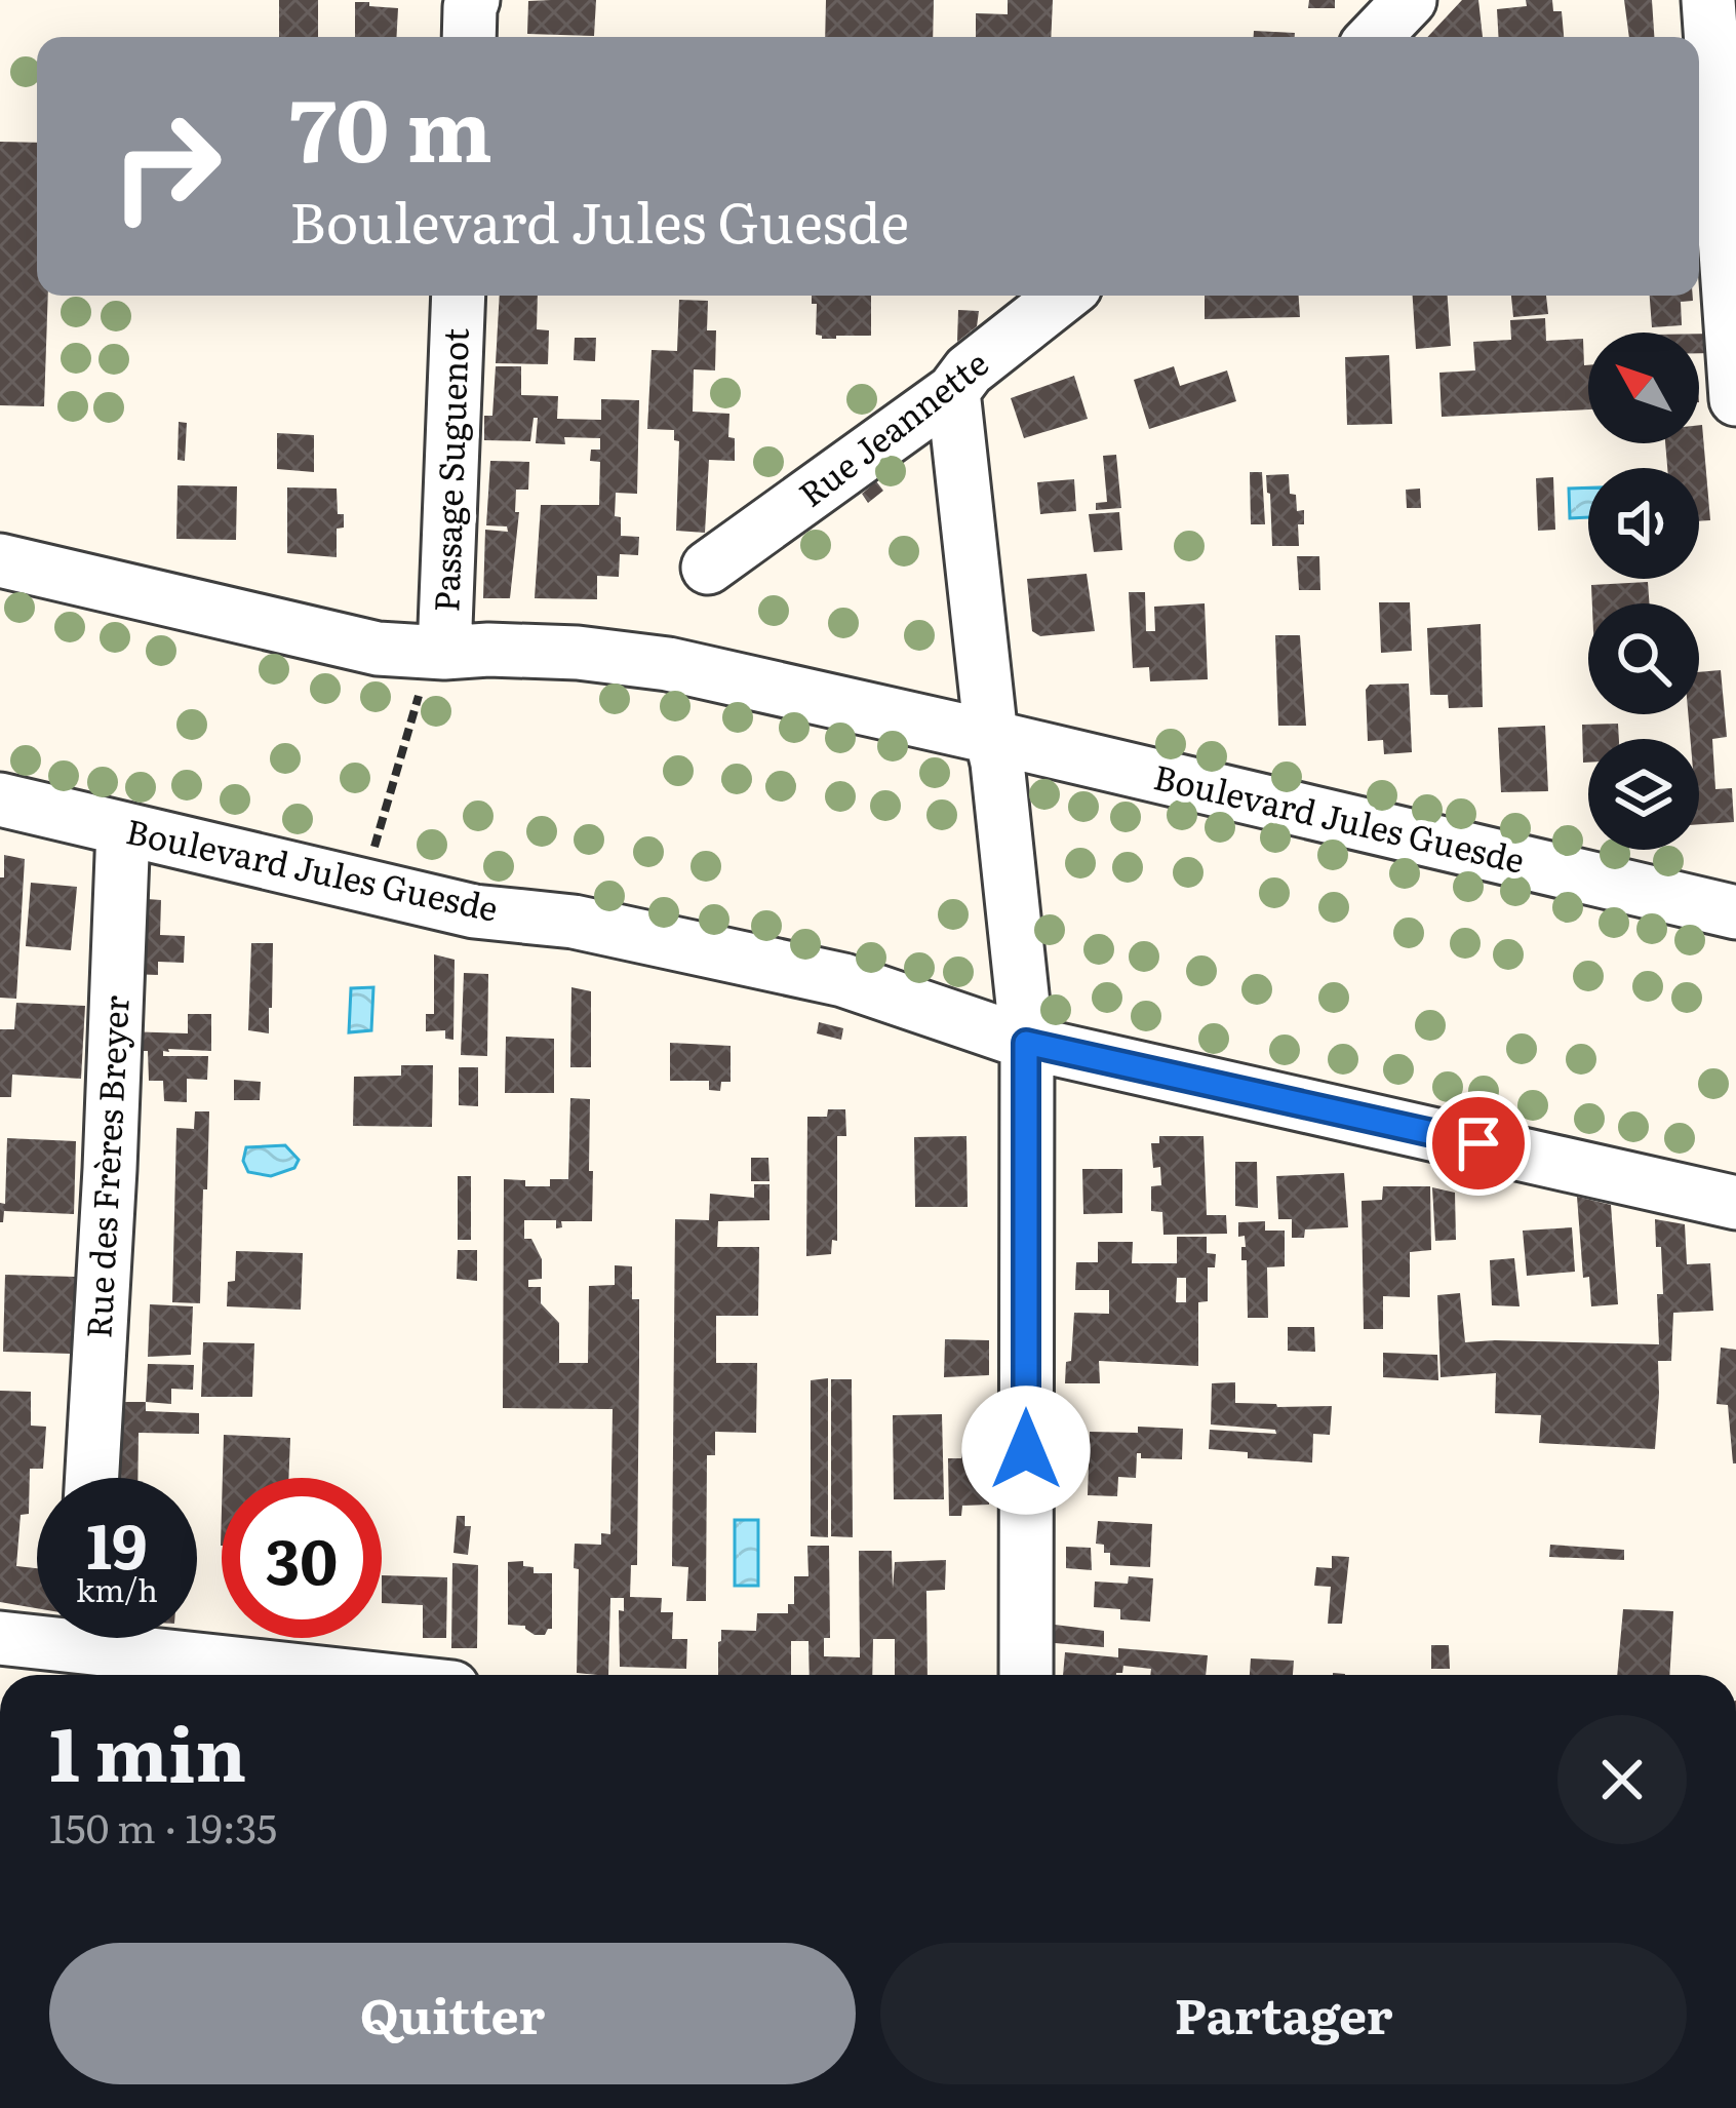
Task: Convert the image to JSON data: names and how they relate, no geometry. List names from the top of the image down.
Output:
{
  "streets": {
    "street": [
      "Rue Jeannette",
      "Passage Suguenot",
      "Boulevard Jules Guesde",
      "Rue des Frères Breyer"
    ]
  },
  "crossings": [
    ["Passage Suguenot", "Boulevard Jules Guesde"],
    ["Boulevard Jules Guesde", "Rue des Frères Breyer"]
  ],
  "north": "top left",
  "page": {
    "turn": ["70 m", "Boulevard Jules Guesde"],
    "speed": "19 km/h",
    "limit": "30",
    "heading": ["1 min", "150 m · 19:35"],
    "buttons": ["Quitter", "Partager"]
  }
}
